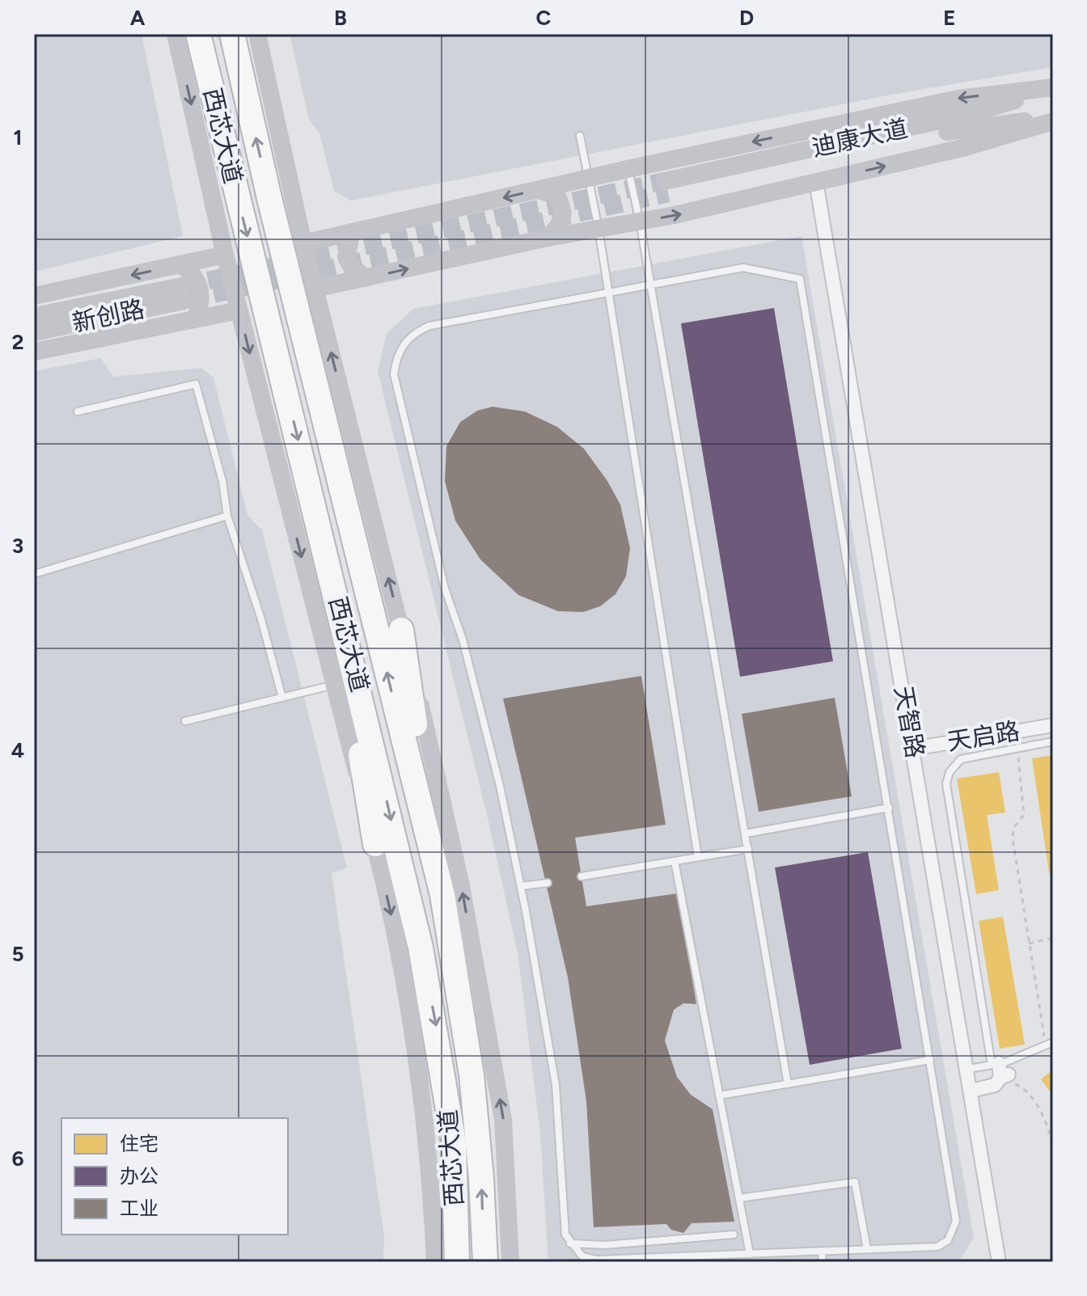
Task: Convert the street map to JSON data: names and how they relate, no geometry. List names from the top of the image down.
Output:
{
  "streets": {
    "highway": ["西芯大道"],
    "main road": ["迪康大道", "新创路"],
    "street": ["天智路", "天启路"]
  },
  "crossings": [
    ["天智路", "天启路"]
  ],
  "legend": ["住宅", "办公", "工业"],
  "grid": {
    "columns": [
      "A",
      "B",
      "C",
      "D",
      "E"
    ],
    "rows": [
      "1",
      "2",
      "3",
      "4",
      "5",
      "6"
    ]
  }
}
